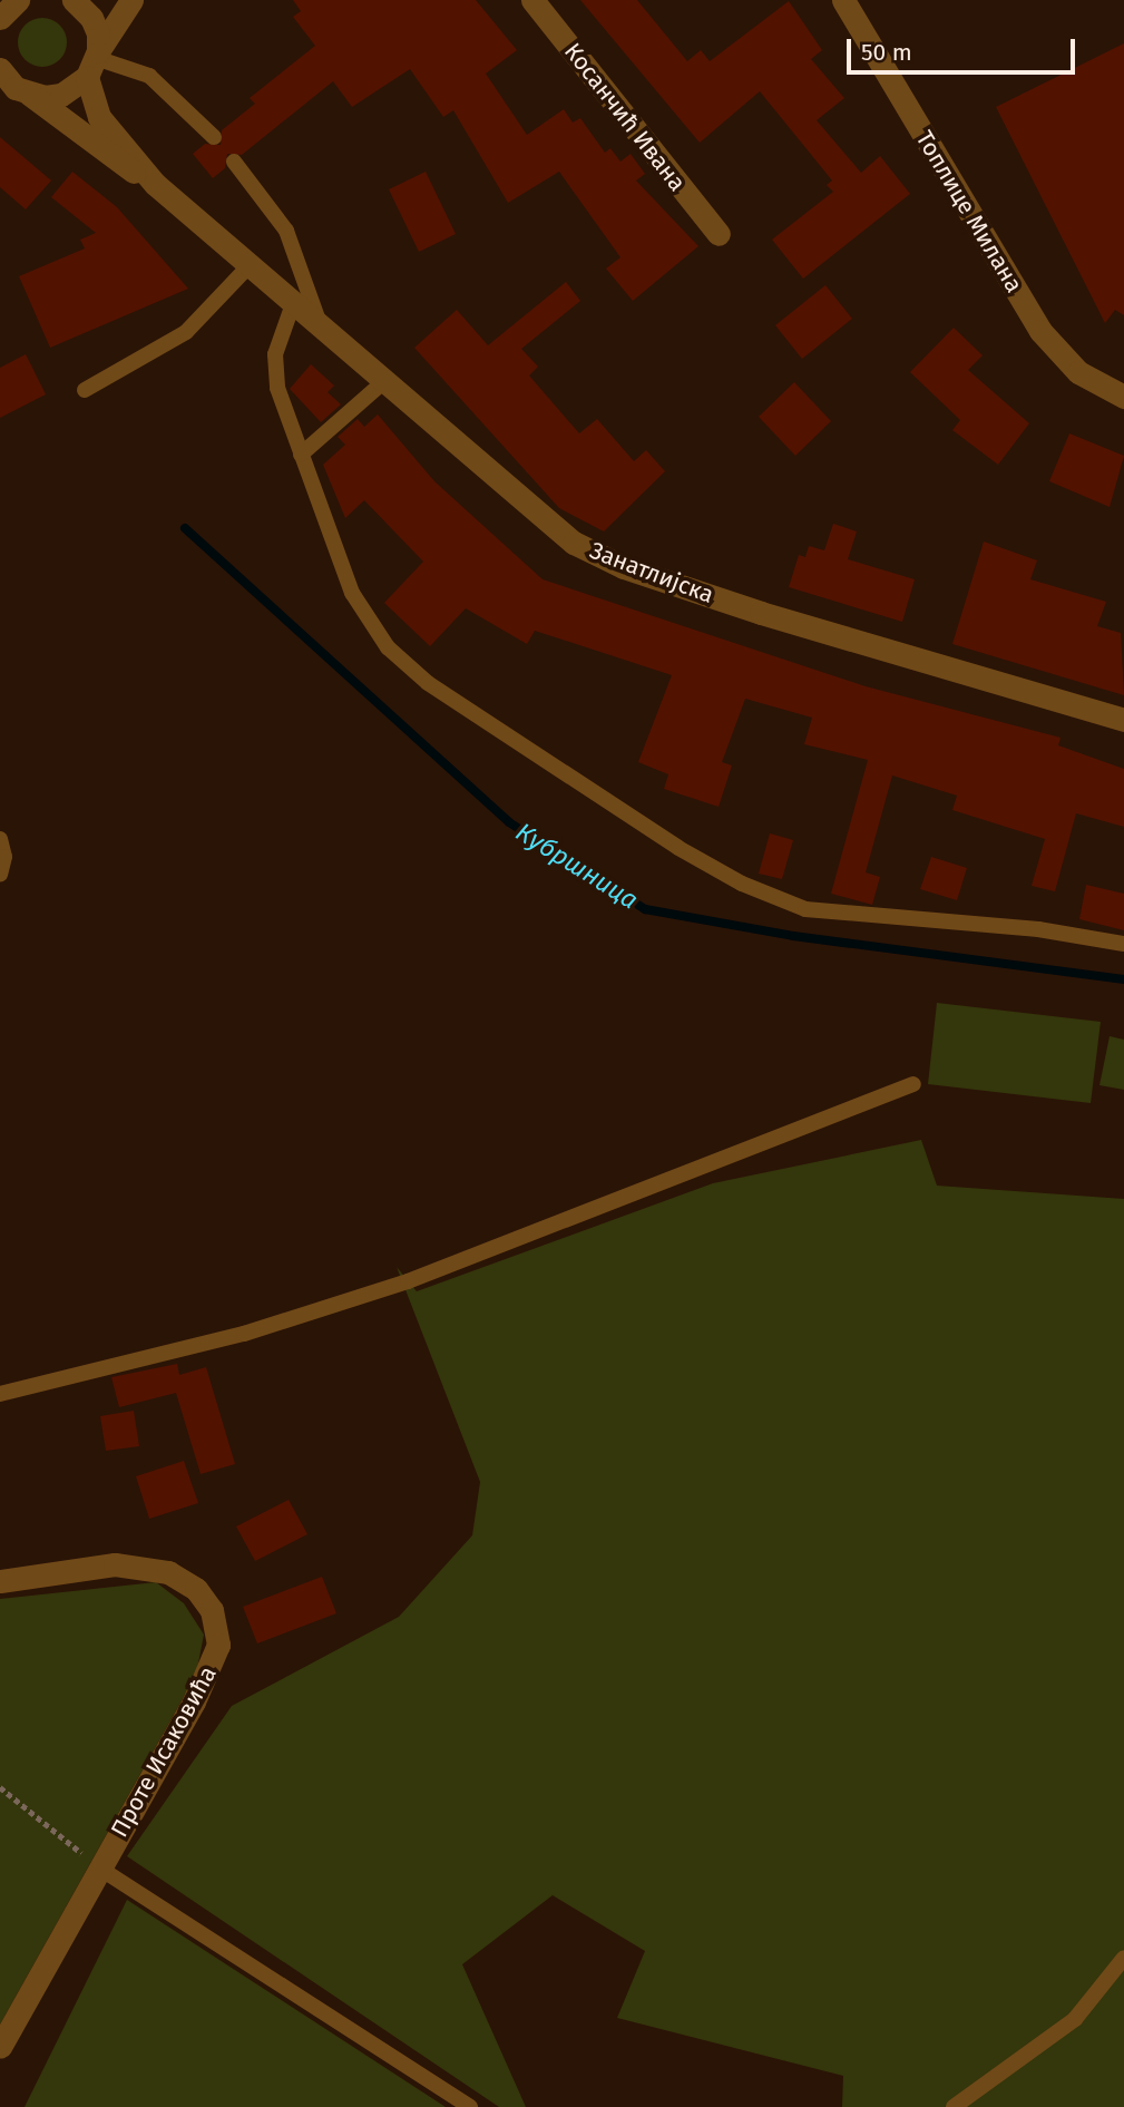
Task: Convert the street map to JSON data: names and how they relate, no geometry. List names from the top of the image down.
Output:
{
  "streets": {
    "street": [
      "Косанчић Ивана",
      "Топлице Милана",
      "Занатлијска",
      "Проте Исаковића"
    ]
  },
  "water": ["Кубршница"],
  "scale_bar": "50 m"
}
